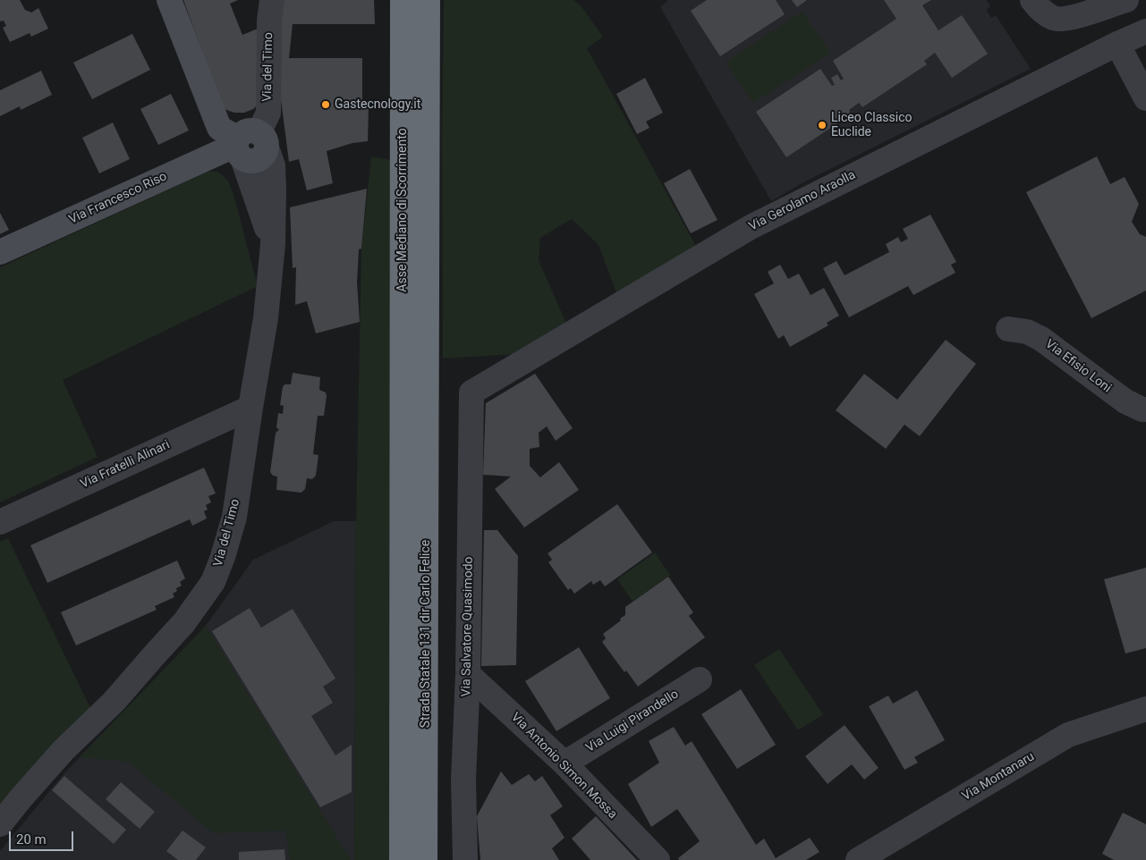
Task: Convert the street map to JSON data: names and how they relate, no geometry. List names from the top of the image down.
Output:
{
  "streets": {
    "highway": ["Asse Mediano di Scorrimento", "Strada Statale 131 dir Carlo Felice"],
    "street": [
      "Via del Timo",
      "Via Francesco Riso",
      "Via Gerolamo Araolla",
      "Via Efisio Loni",
      "Via Fratelli Alinari",
      "Via Salvatore Quasimodo",
      "Via Luigi Pirandello",
      "Via Antonio Simon Mossa",
      "Via Montanaru"
    ]
  },
  "crossings": [
    ["Via del Timo", "Via Francesco Riso"],
    ["Via del Timo", "Via Fratelli Alinari"],
    ["Via Gerolamo Araolla", "Via Salvatore Quasimodo"],
    ["Asse Mediano di Scorrimento", "Strada Statale 131 dir Carlo Felice"],
    ["Via Salvatore Quasimodo", "Via Antonio Simon Mossa"],
    ["Via Luigi Pirandello", "Via Antonio Simon Mossa"]
  ],
  "places": ["Gastecnology.it", "Liceo Classico Euclide"],
  "scale_bar": "20 m"
}
